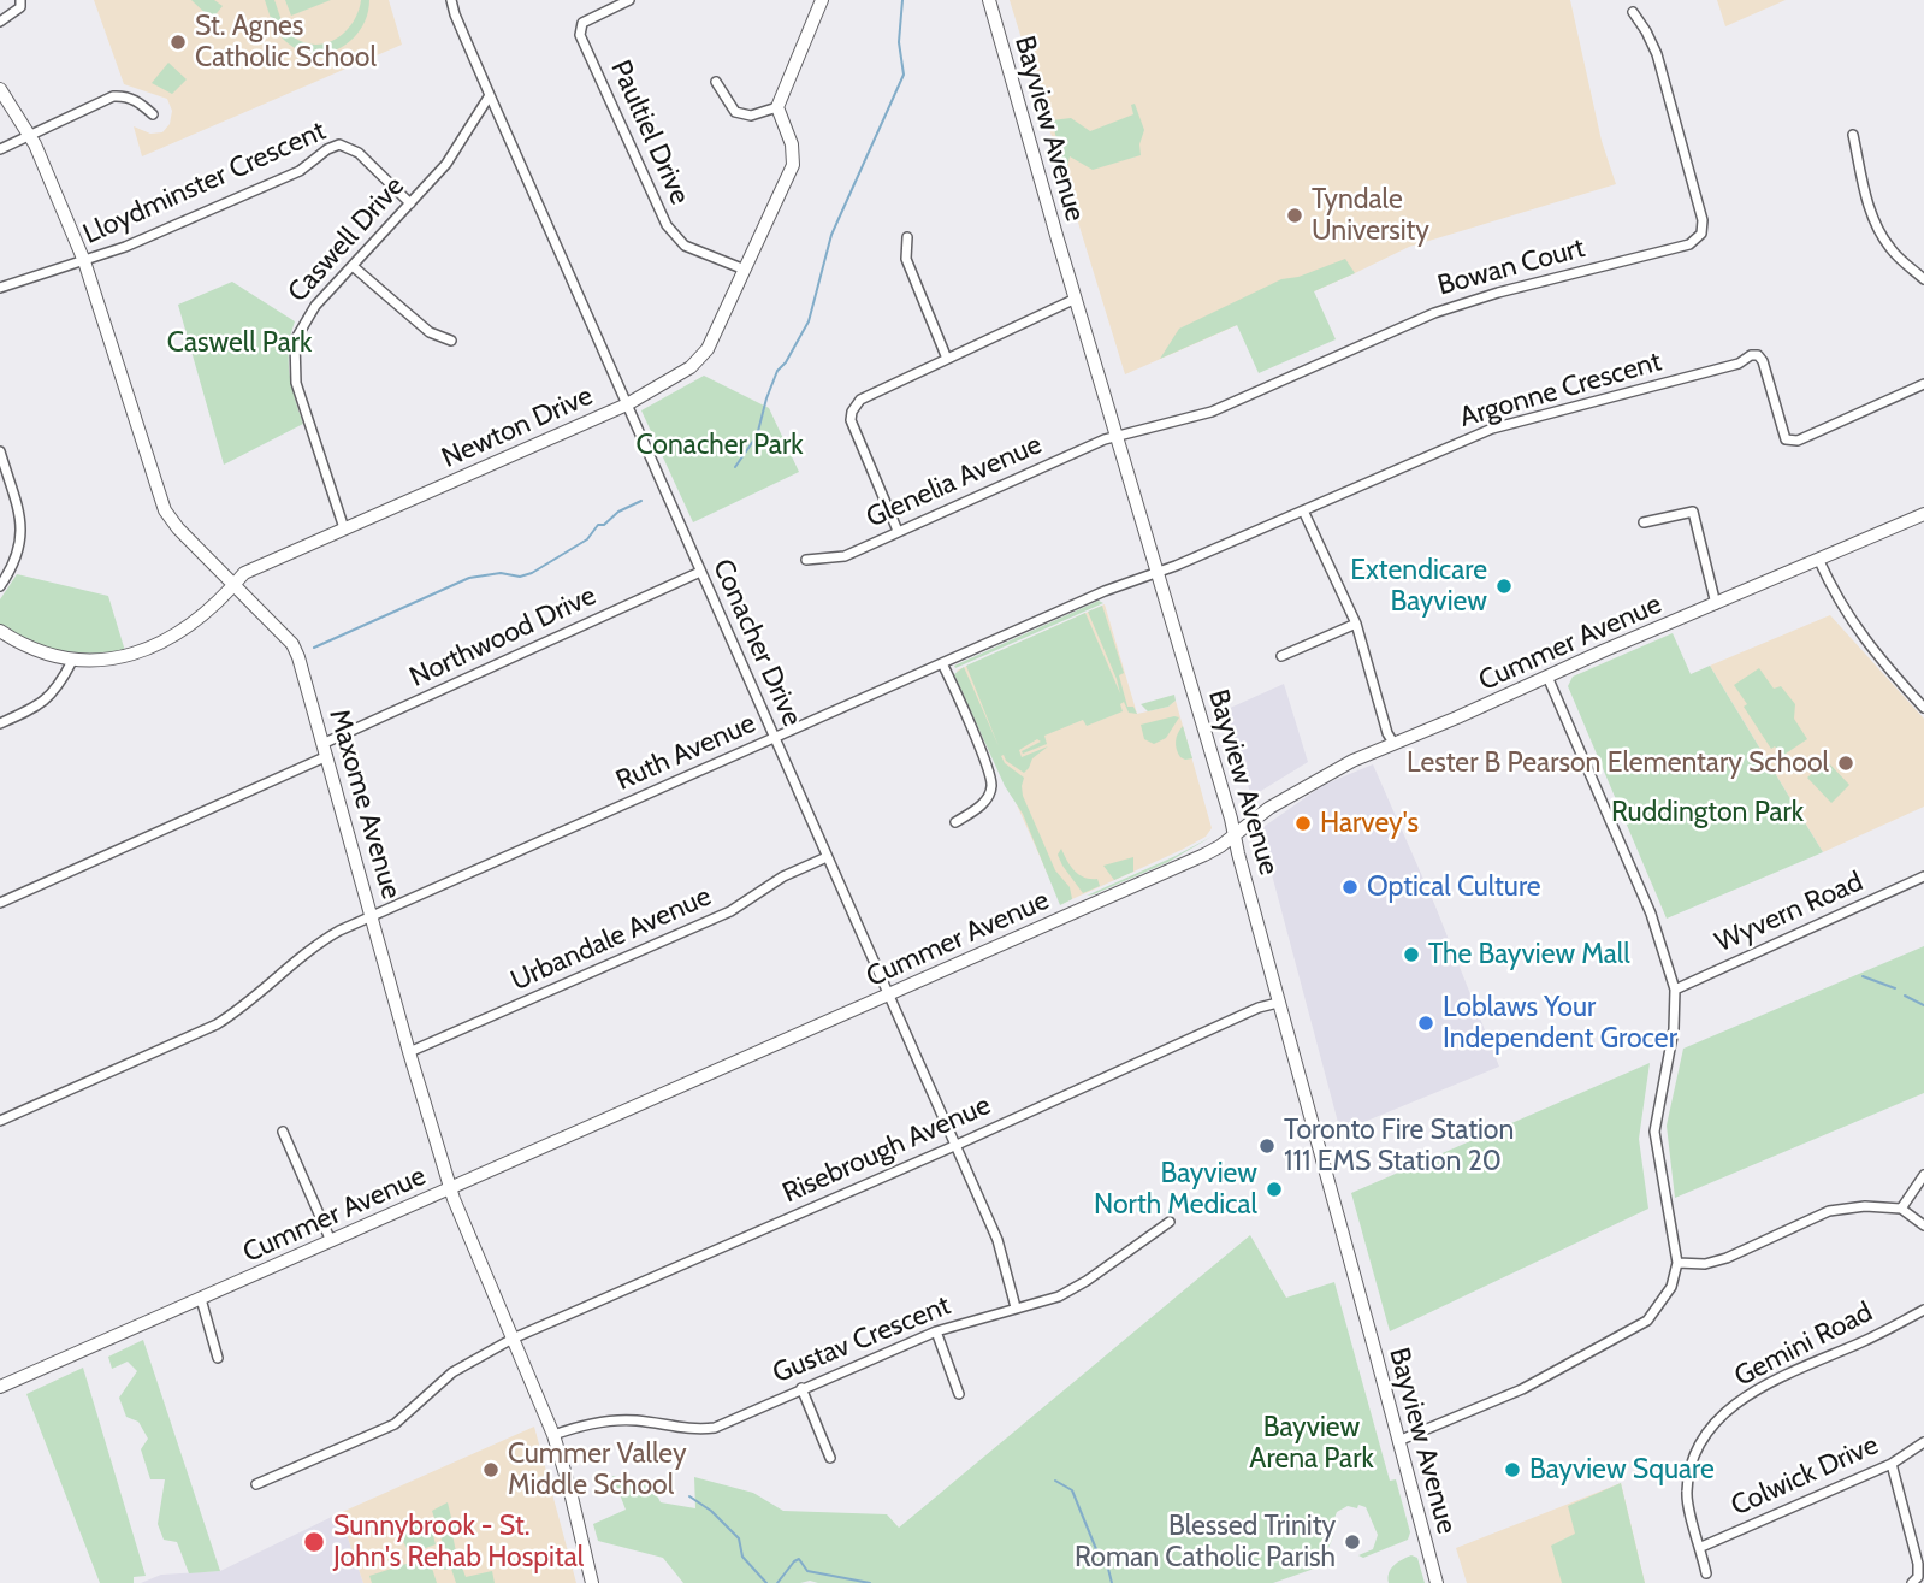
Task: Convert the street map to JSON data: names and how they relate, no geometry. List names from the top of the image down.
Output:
{
  "streets": {
    "street": [
      "Bayview Avenue",
      "Paultiel Drive",
      "Lloydminster Crescent",
      "Caswell Drive",
      "Bowan Court",
      "Argonne Crescent",
      "Newton Drive",
      "Glenelia Avenue",
      "Northwood Drive",
      "Conacher Drive",
      "Cummer Avenue",
      "Ruth Avenue",
      "Maxome Avenue",
      "Wyvern Road",
      "Urbandale Avenue",
      "Risebrough Avenue",
      "Gustav Crescent",
      "Gemini Road",
      "Colwick Drive"
    ]
  },
  "crossings": [
    ["Bayview Avenue", "Bowan Court"],
    ["Bayview Avenue", "Argonne Crescent"],
    ["Bayview Avenue", "Glenelia Avenue"],
    ["Bayview Avenue", "Cummer Avenue"],
    ["Bayview Avenue", "Ruth Avenue"],
    ["Bayview Avenue", "Risebrough Avenue"],
    ["Paultiel Drive", "Newton Drive"],
    ["Lloydminster Crescent", "Caswell Drive"],
    ["Lloydminster Crescent", "Maxome Avenue"],
    ["Caswell Drive", "Newton Drive"],
    ["Caswell Drive", "Conacher Drive"],
    ["Bowan Court", "Glenelia Avenue"],
    ["Argonne Crescent", "Ruth Avenue"],
    ["Newton Drive", "Conacher Drive"],
    ["Newton Drive", "Maxome Avenue"],
    ["Northwood Drive", "Conacher Drive"],
    ["Northwood Drive", "Maxome Avenue"],
    ["Conacher Drive", "Cummer Avenue"],
    ["Conacher Drive", "Ruth Avenue"],
    ["Conacher Drive", "Urbandale Avenue"],
    ["Conacher Drive", "Risebrough Avenue"],
    ["Conacher Drive", "Gustav Crescent"],
    ["Cummer Avenue", "Maxome Avenue"],
    ["Ruth Avenue", "Maxome Avenue"],
    ["Maxome Avenue", "Urbandale Avenue"],
    ["Maxome Avenue", "Risebrough Avenue"],
    ["Maxome Avenue", "Gustav Crescent"],
    ["Gemini Road", "Colwick Drive"]
  ],
  "parks": [
    "Caswell Park",
    "Conacher Park",
    "Ruddington Park",
    "Bayview Arena Park"
  ],
  "places": [
    "St. Agnes Catholic School",
    "Tyndale University",
    "Extendicare Bayview",
    "Lester B Pearson Elementary School",
    "Harvey's",
    "Optical Culture",
    "The Bayview Mall",
    "Loblaws Your Independent Grocer",
    "Toronto Fire Station 111 EMS Station 20",
    "Bayview North Medical",
    "Cummer Valley Middle School",
    "Bayview Square",
    "Sunnybrook - St. John's Rehab Hospital",
    "Blessed Trinity Roman Catholic Parish"
  ]
}
